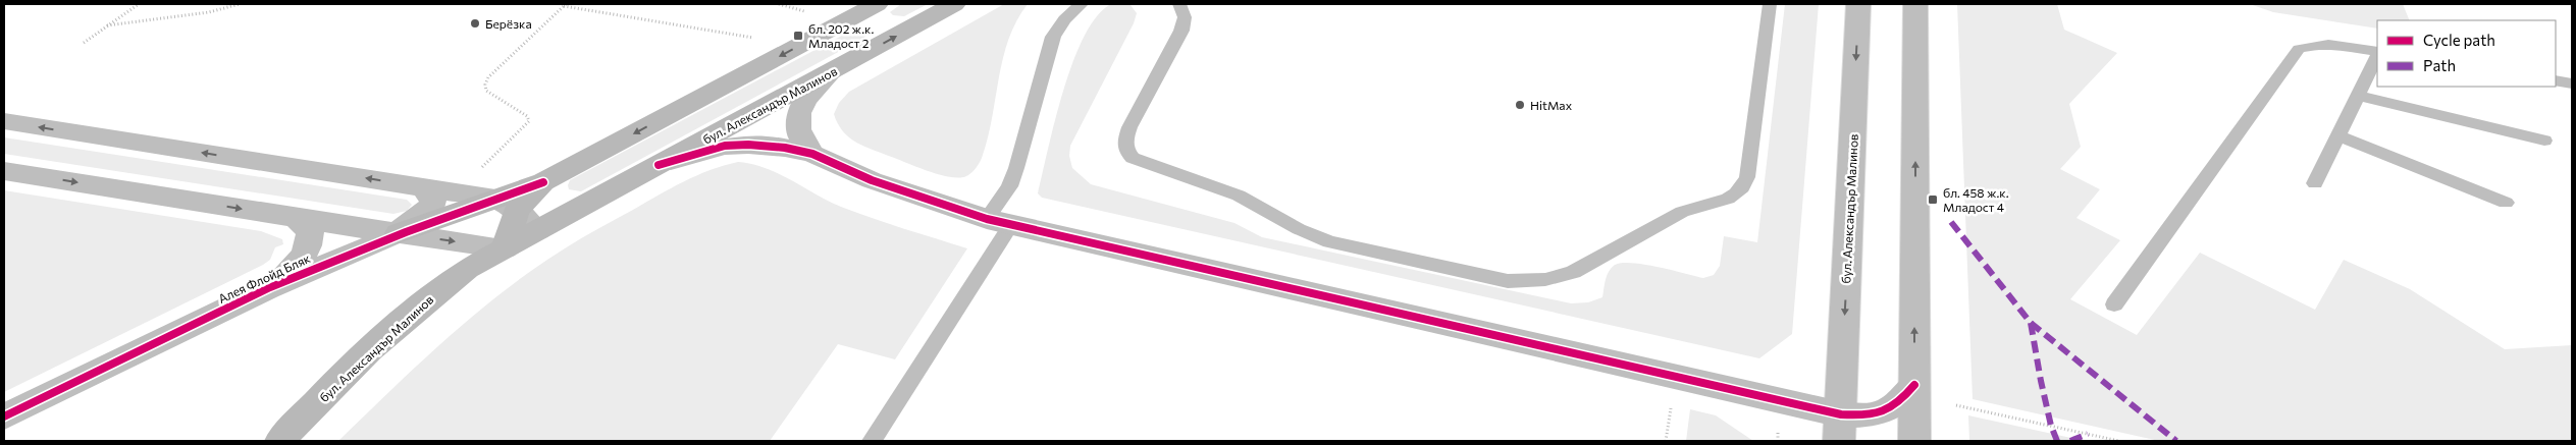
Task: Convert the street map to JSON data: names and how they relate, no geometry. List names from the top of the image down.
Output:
{
  "streets": {
    "street": ["бул. Александър Малинов", "Алея Флойд Бляк"]
  },
  "places": {
    "other": ["Берёзка", "HitMax"],
    "transit": ["бл. 202 ж.к. Младост 2", "бл. 458 ж.к. Младост 4"]
  },
  "legend": ["Cycle path", "Path"]
}
